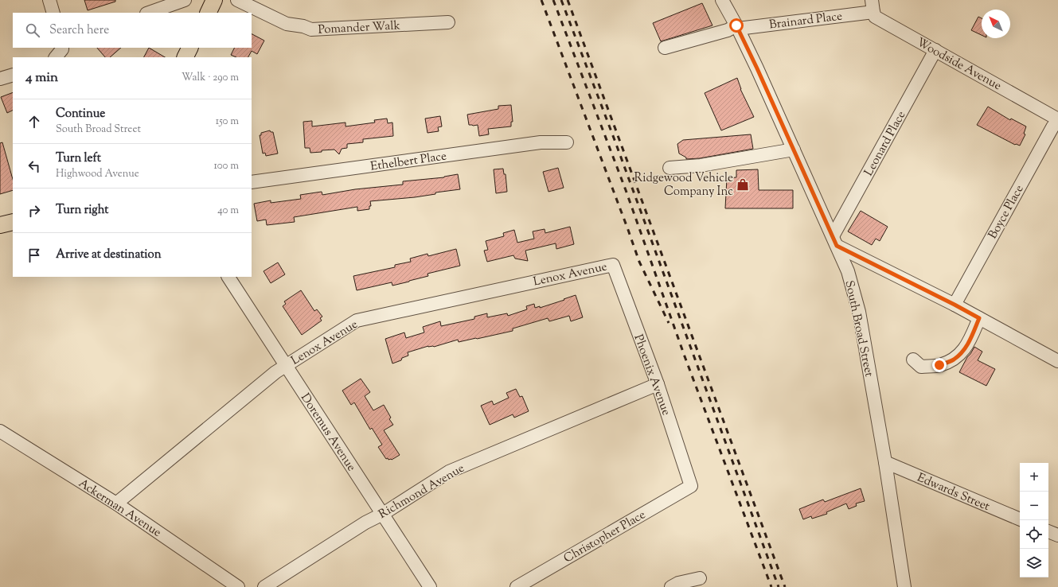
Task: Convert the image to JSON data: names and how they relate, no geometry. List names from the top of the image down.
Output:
{
  "streets": {
    "street": [
      "Brainard Place",
      "Pomander Walk",
      "Woodside Avenue",
      "Leonard Place",
      "Ethelbert Place",
      "Boyce Place",
      "Lenox Avenue",
      "South Broad Street",
      "Phoenix Avenue",
      "Doremus Avenue",
      "Richmond Avenue",
      "Edwards Street",
      "Ackerman Avenue",
      "Christopher Place"
    ]
  },
  "crossings": [
    ["Brainard Place", "Woodside Avenue"],
    ["Brainard Place", "South Broad Street"],
    ["Woodside Avenue", "Leonard Place"],
    ["Woodside Avenue", "Boyce Place"],
    ["Leonard Place", "South Broad Street"],
    ["Lenox Avenue", "Phoenix Avenue"],
    ["Lenox Avenue", "Doremus Avenue"],
    ["Lenox Avenue", "Ackerman Avenue"],
    ["South Broad Street", "Edwards Street"],
    ["Phoenix Avenue", "Richmond Avenue"],
    ["Phoenix Avenue", "Christopher Place"],
    ["Doremus Avenue", "Richmond Avenue"]
  ],
  "places": {
    "shop": ["Ridgewood Vehicle Company Inc"]
  },
  "north": "top left",
  "page": {
    "search": "Search here",
    "heading": ["4 min", "Walk · 290 m"],
    "list": [
      ["Continue", "South Broad Street", "150 m"],
      ["Turn left", "Highwood Avenue", "100 m"],
      ["Turn right", "40 m"],
      "Arrive at destination"
    ],
    "map_buttons": ["+", "−"]
  }
}
